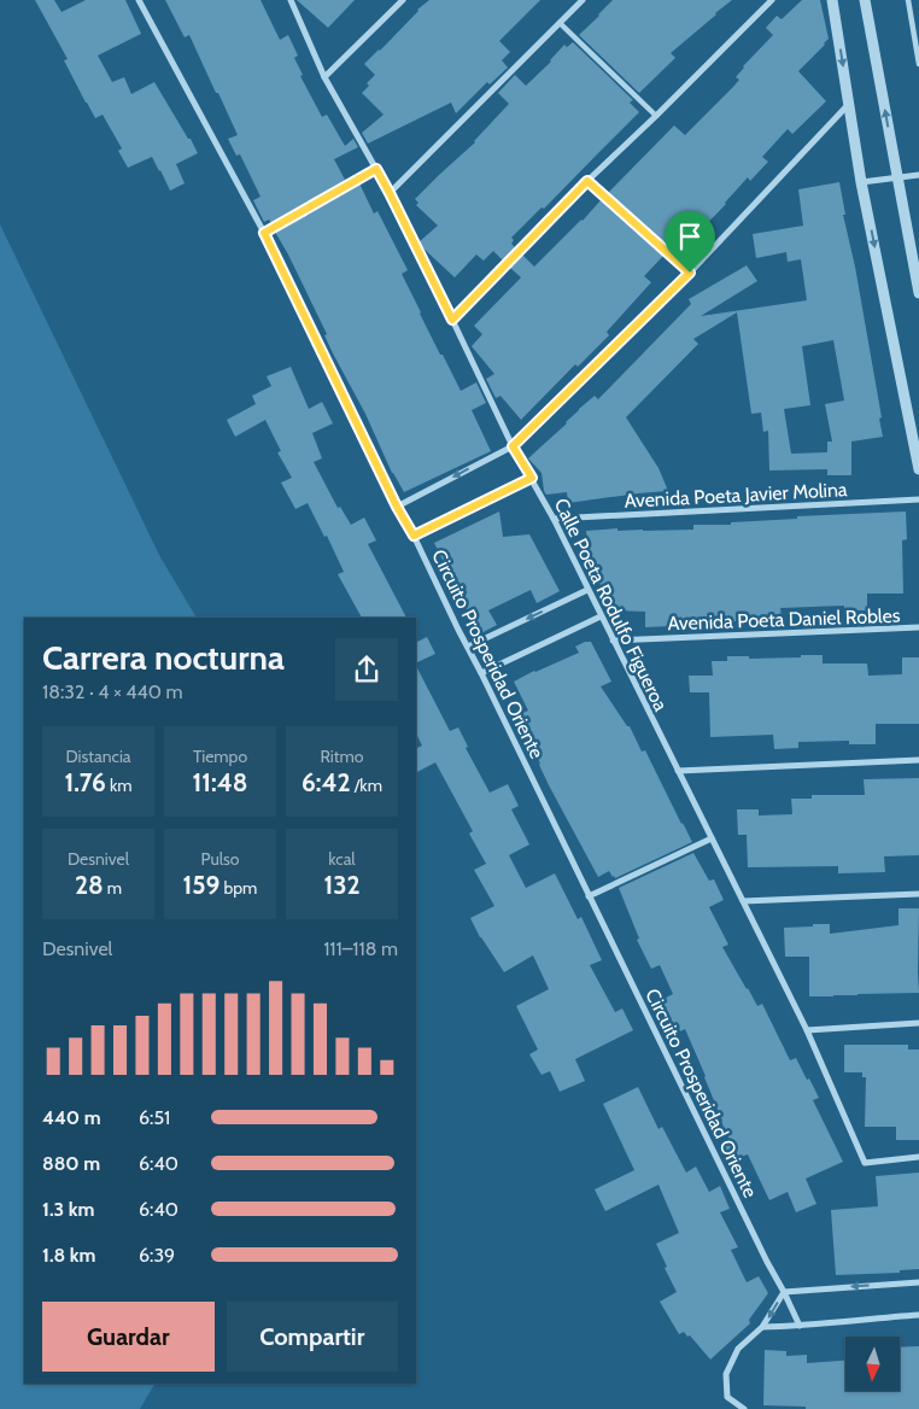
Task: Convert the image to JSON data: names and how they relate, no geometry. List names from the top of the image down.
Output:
{
  "streets": {
    "street": [
      "Avenida Poeta Javier Molina",
      "Calle Poeta Rodulfo Figueroa",
      "Avenida Poeta Daniel Robles",
      "Circuito Prosperidad Oriente"
    ]
  },
  "crossings": [
    ["Avenida Poeta Javier Molina", "Calle Poeta Rodulfo Figueroa"],
    ["Calle Poeta Rodulfo Figueroa", "Avenida Poeta Daniel Robles"]
  ],
  "north": "bottom",
  "page": {
    "heading": ["Carrera nocturna", "18:32 · 4 × 440 m"],
    "stats": [
      ["Distancia", "1.76 km"],
      ["Tiempo", "11:48"],
      ["Ritmo", "6:42 /km"],
      ["Desnivel", "28 m"],
      ["Pulso", "159 bpm"],
      ["kcal", "132"]
    ],
    "chart": ["Desnivel", "111–118 m"],
    "list": [
      {
        "name": "440 m",
        "note": "6:51"
      },
      {
        "name": "880 m",
        "note": "6:40"
      },
      {
        "name": "1.3 km",
        "note": "6:40"
      },
      {
        "name": "1.8 km",
        "note": "6:39"
      }
    ],
    "buttons": ["Guardar", "Compartir"]
  }
}
